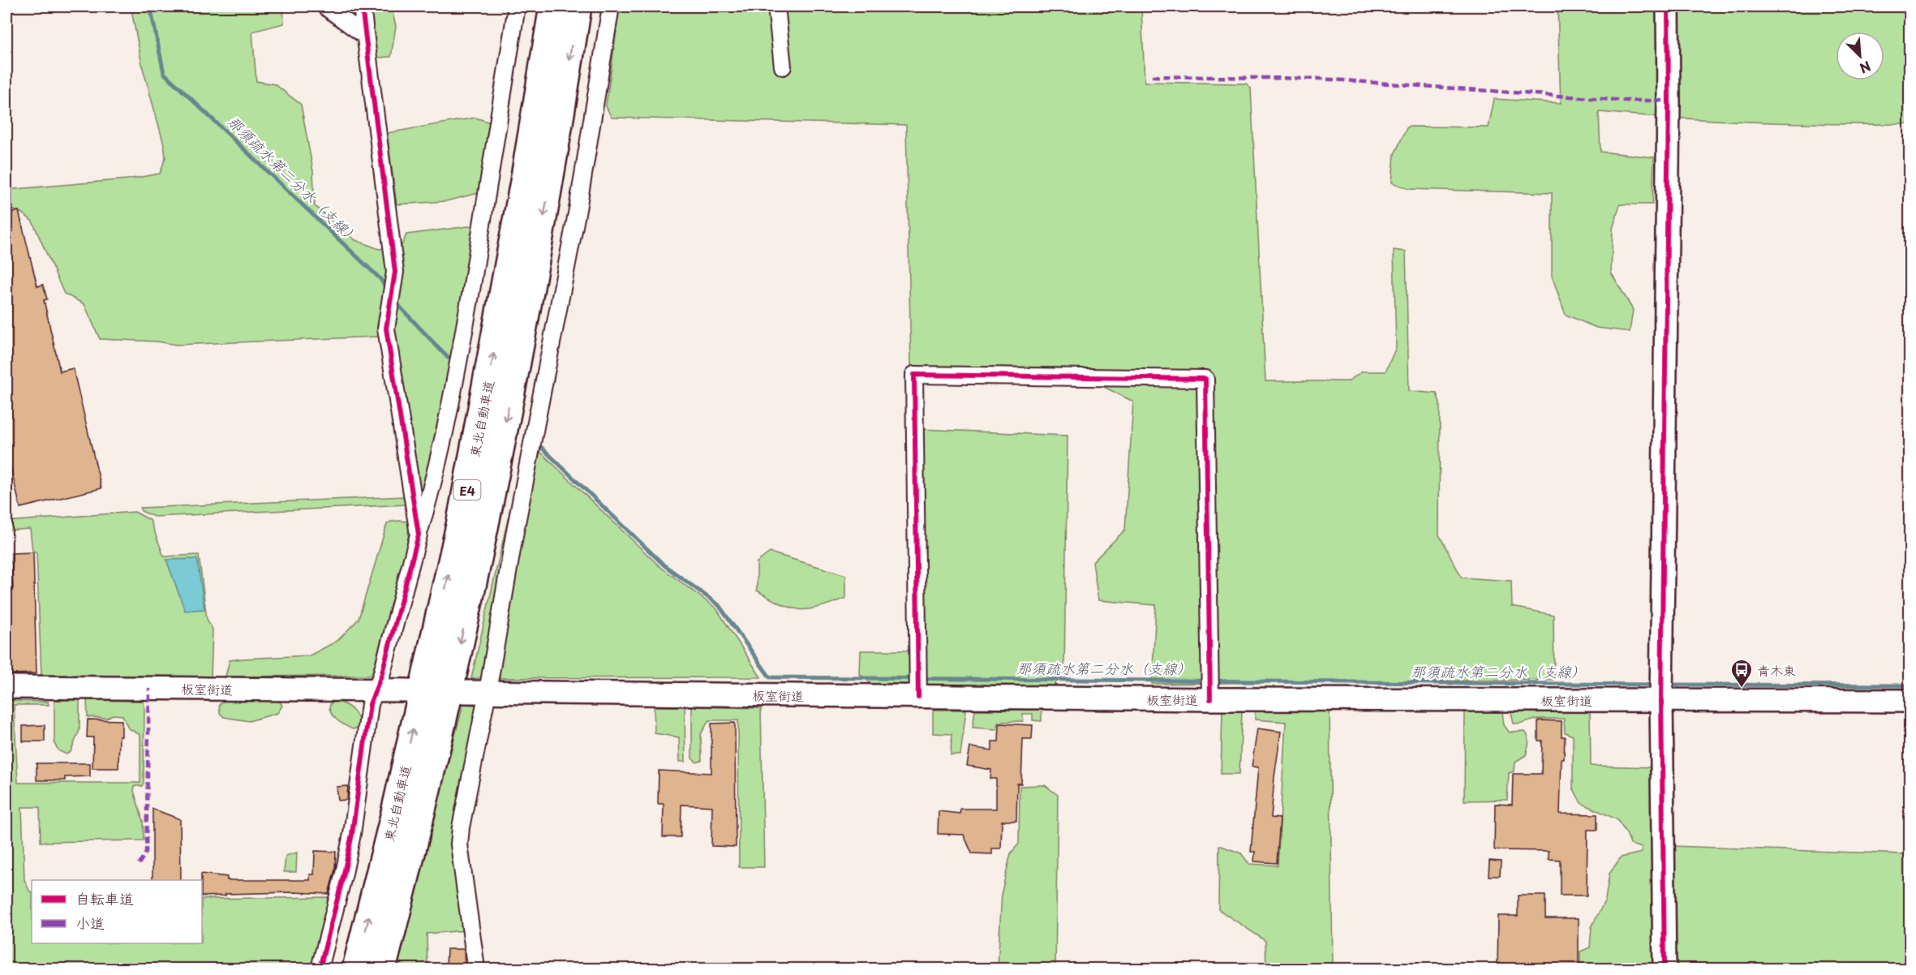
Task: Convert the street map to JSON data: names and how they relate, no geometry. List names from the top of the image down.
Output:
{
  "streets": {
    "highway": ["東北自動車道", "E4"],
    "main road": ["板室街道"]
  },
  "water": ["那須疏水第二分水（支線）"],
  "places": {
    "bus stop": ["青木東"]
  },
  "legend": ["自転車道", "小道"],
  "north": "bottom right"
}
